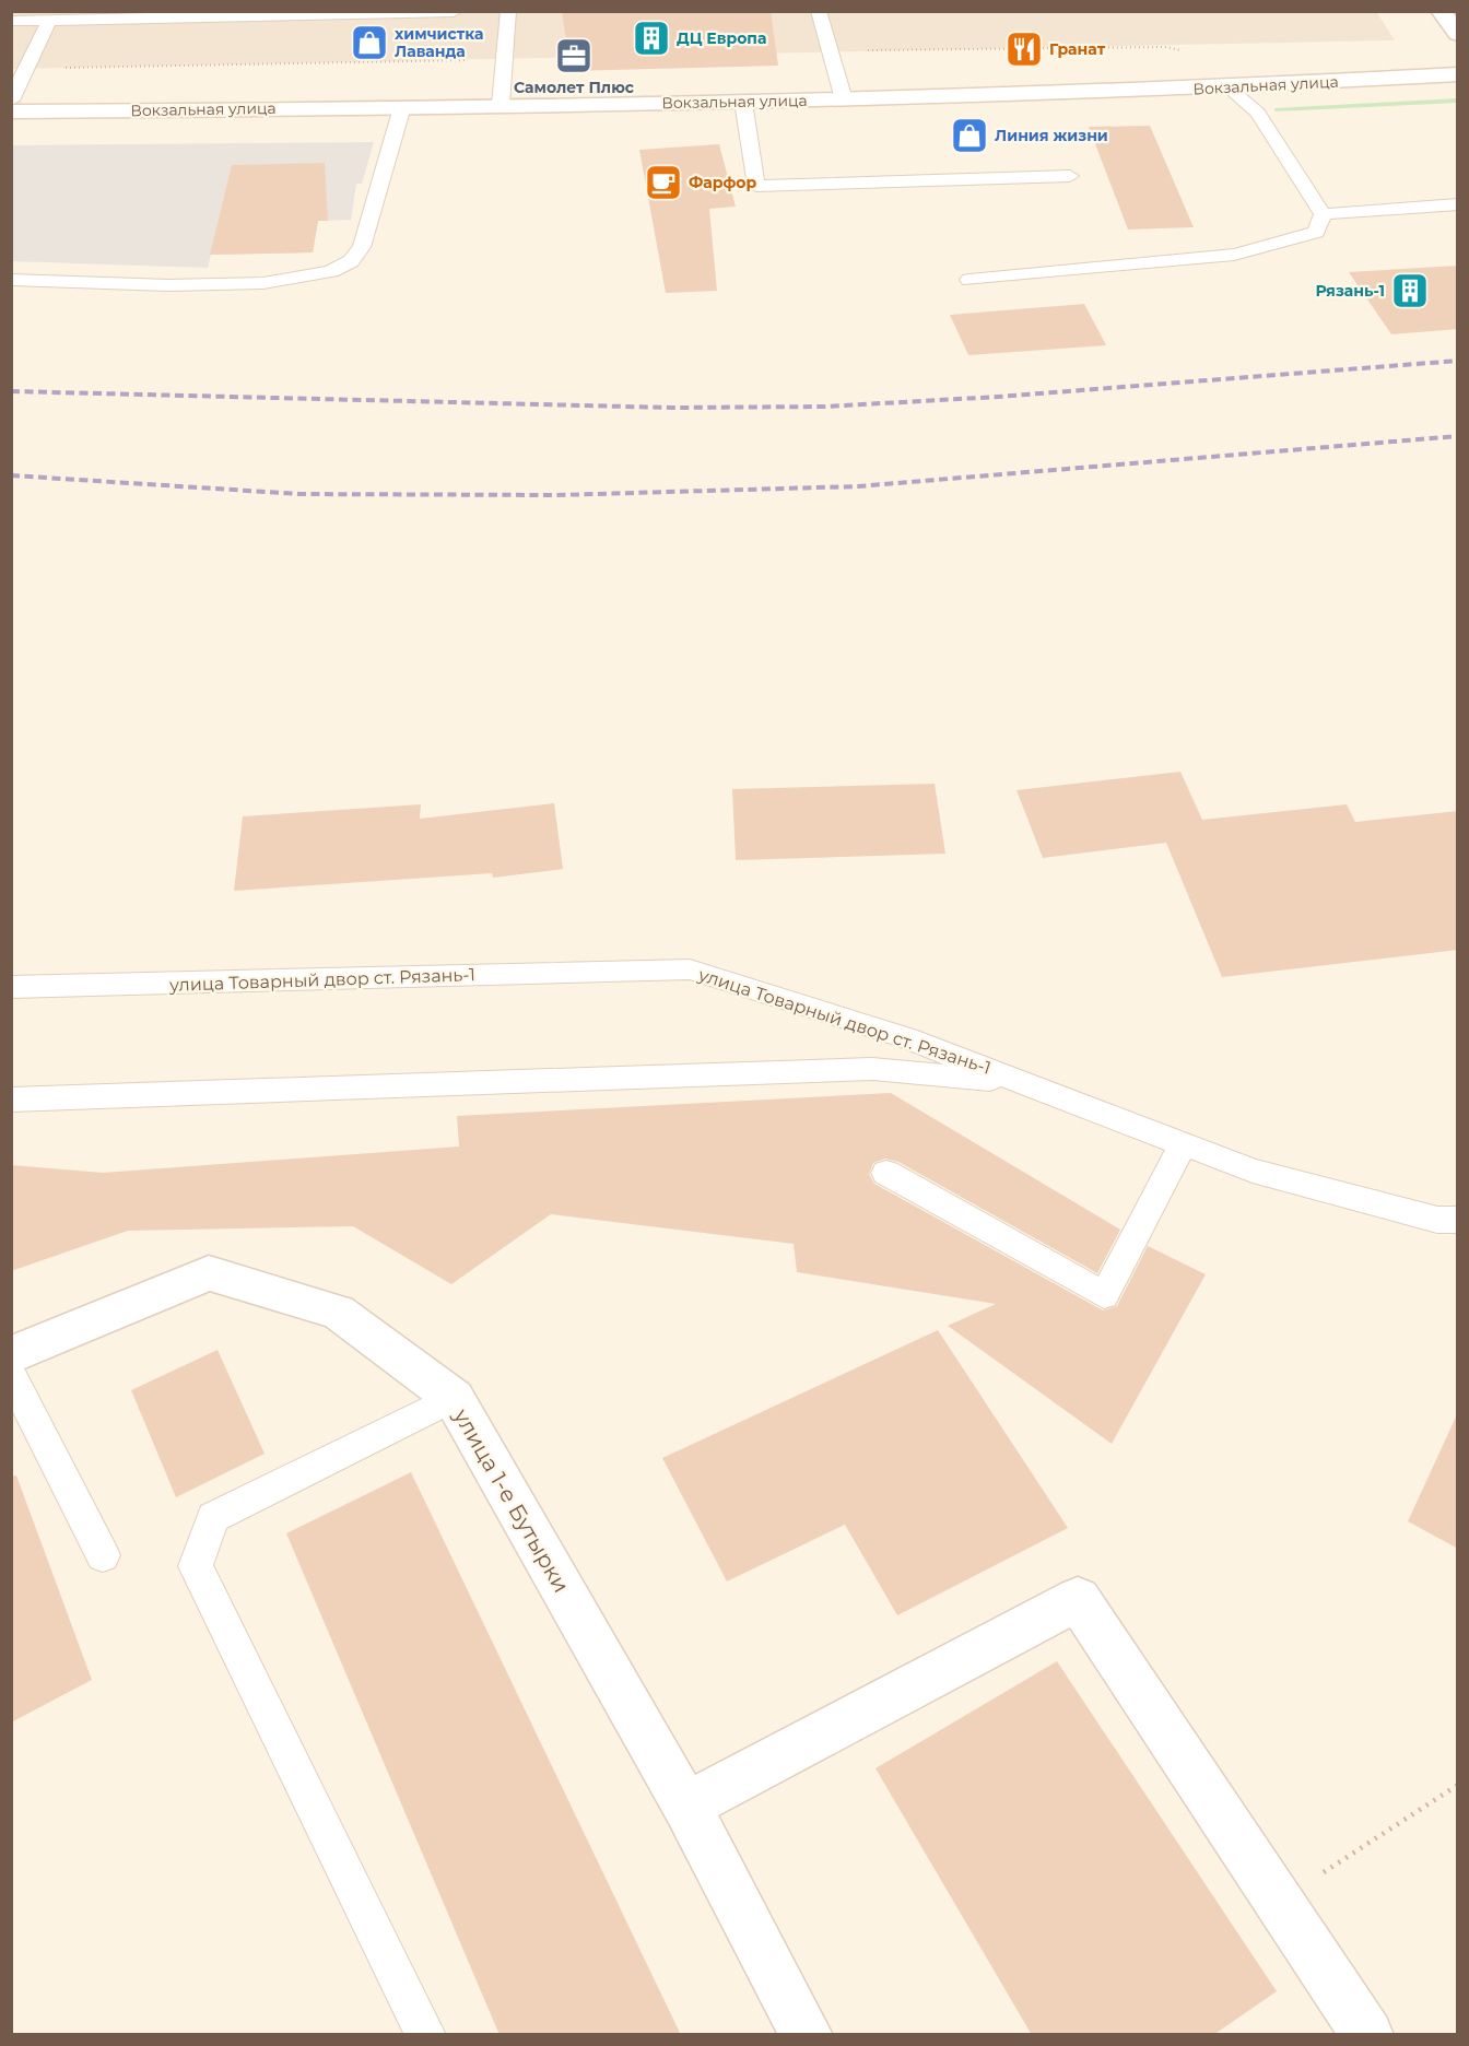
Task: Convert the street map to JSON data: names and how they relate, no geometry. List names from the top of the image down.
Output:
{
  "streets": {
    "main road": ["Вокзальная улица", "улица 1-е Бутырки"],
    "lane": ["улица Товарный двор ст. Рязань-1"]
  },
  "places": {
    "building": ["ДЦ Европа", "Рязань-1"],
    "shop": ["химчистка Лаванда", "Линия жизни"],
    "restaurant": ["Гранат"],
    "office": ["Самолет Плюс"],
    "cafe": ["Фарфор"]
  }
}
